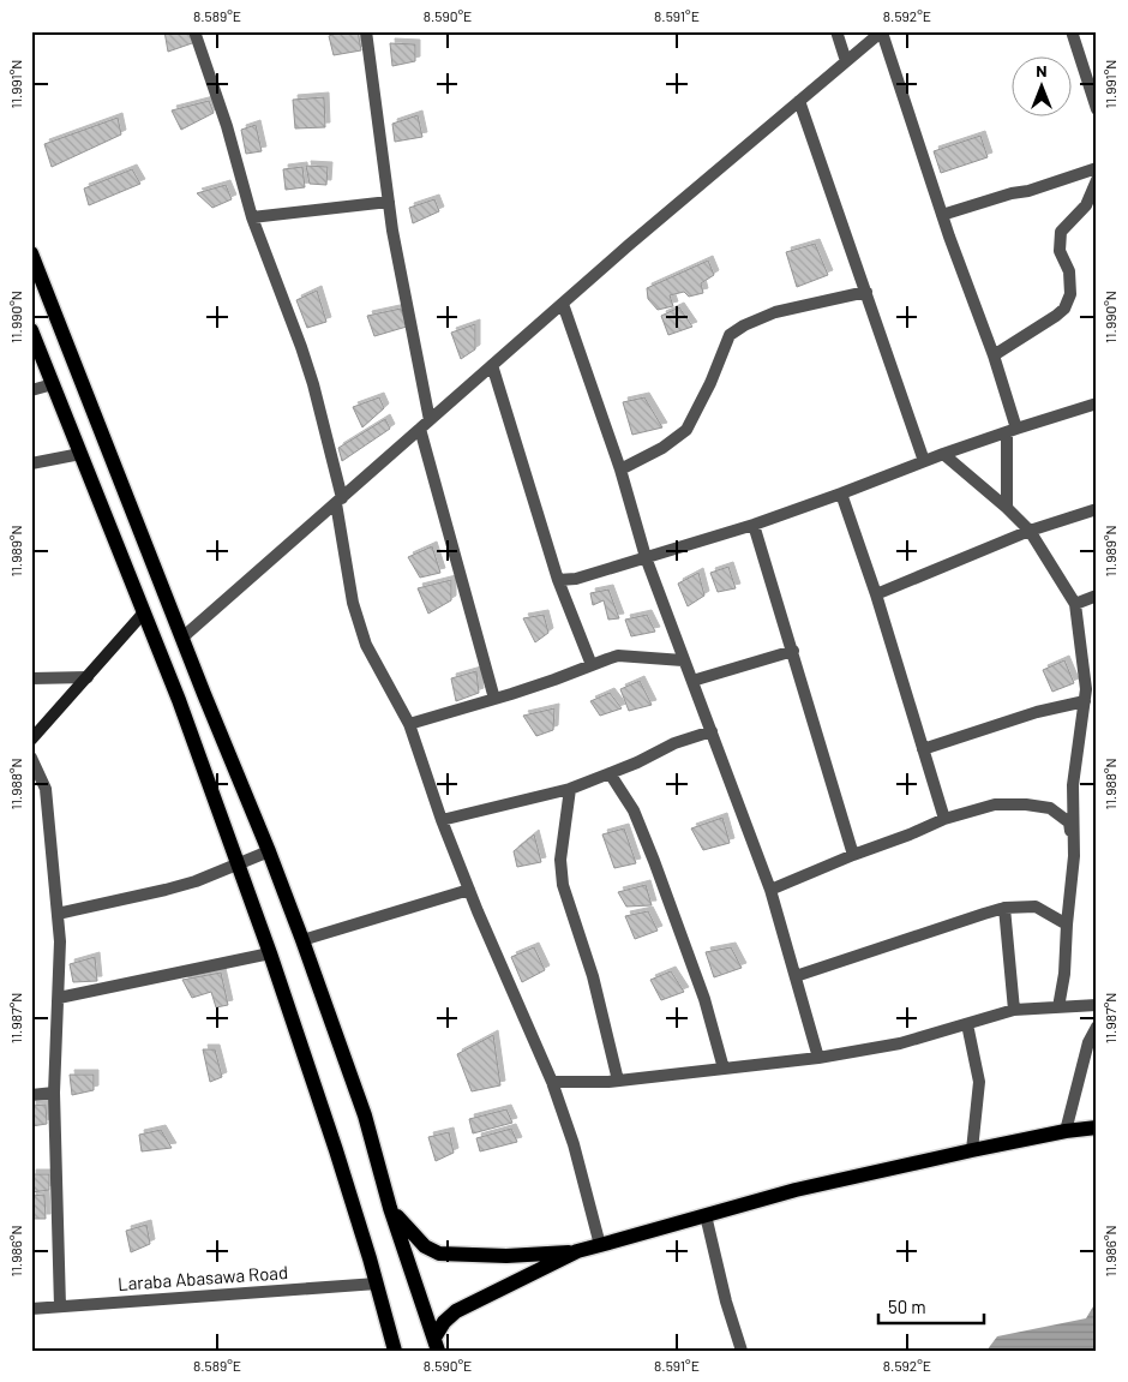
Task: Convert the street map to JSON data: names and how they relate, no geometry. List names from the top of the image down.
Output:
{
  "streets": {
    "street": ["Laraba Abasawa Road"]
  },
  "scale_bar": "50 m",
  "north": "top",
  "coordinates": [
    "8.589°E",
    "8.590°E",
    "8.591°E",
    "8.592°E",
    "11.991°N",
    "11.990°N",
    "11.989°N",
    "11.988°N",
    "11.987°N",
    "11.986°N"
  ]
}
